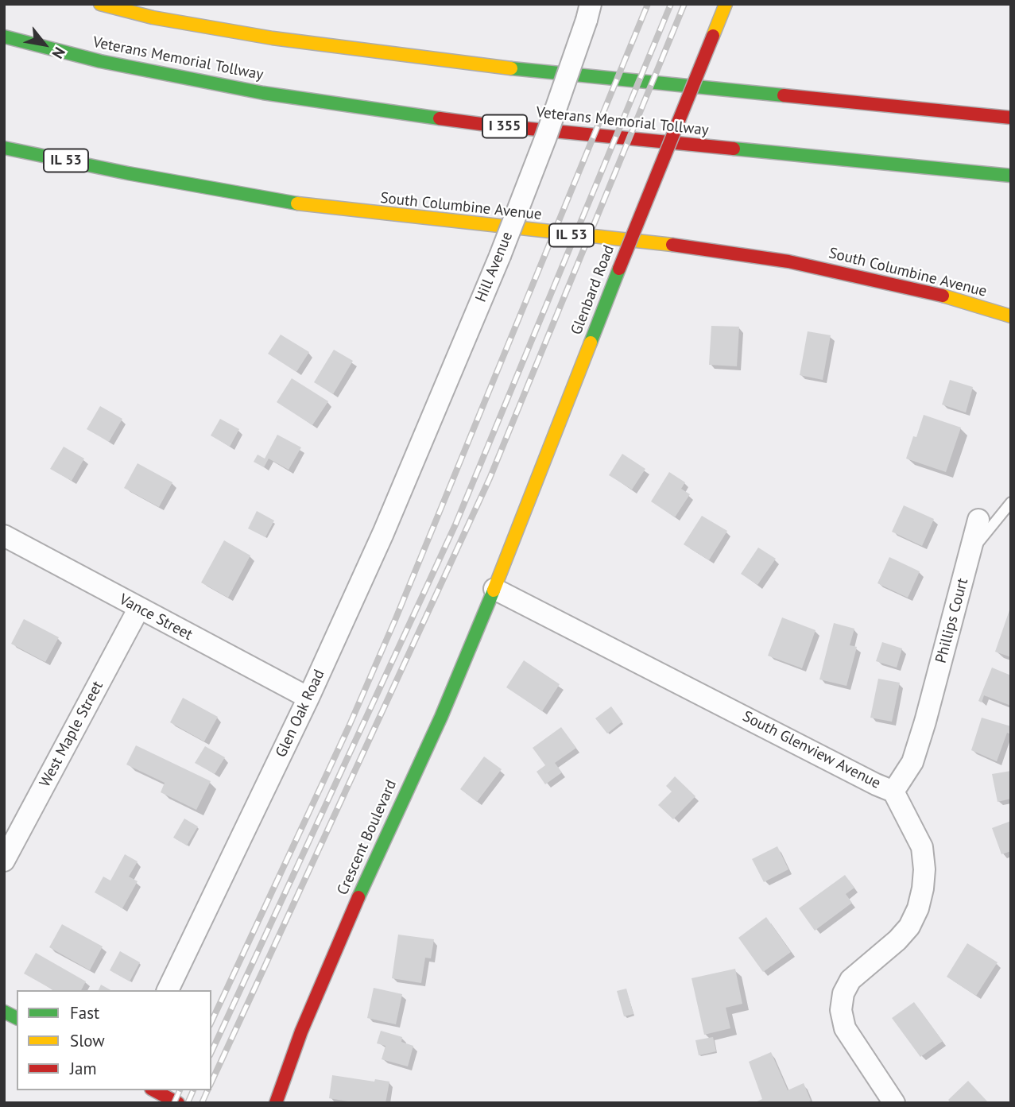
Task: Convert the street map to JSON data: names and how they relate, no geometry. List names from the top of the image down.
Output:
{
  "streets": {
    "main road": [
      "Veterans Memorial Tollway",
      "I 355",
      "IL 53",
      "South Columbine Avenue",
      "Glenbard Road",
      "Crescent Boulevard"
    ],
    "street": [
      "Hill Avenue",
      "Vance Street",
      "Phillips Court",
      "Glen Oak Road",
      "West Maple Street",
      "South Glenview Avenue"
    ]
  },
  "crossings": [
    ["Hill Avenue", "Glen Oak Road"],
    ["Glenbard Road", "South Glenview Avenue"],
    ["Glenbard Road", "Crescent Boulevard"],
    ["Vance Street", "Glen Oak Road"],
    ["Vance Street", "West Maple Street"],
    ["Phillips Court", "South Glenview Avenue"],
    ["South Glenview Avenue", "Crescent Boulevard"]
  ],
  "legend": ["Fast", "Slow", "Jam"],
  "north": "bottom right"
}
